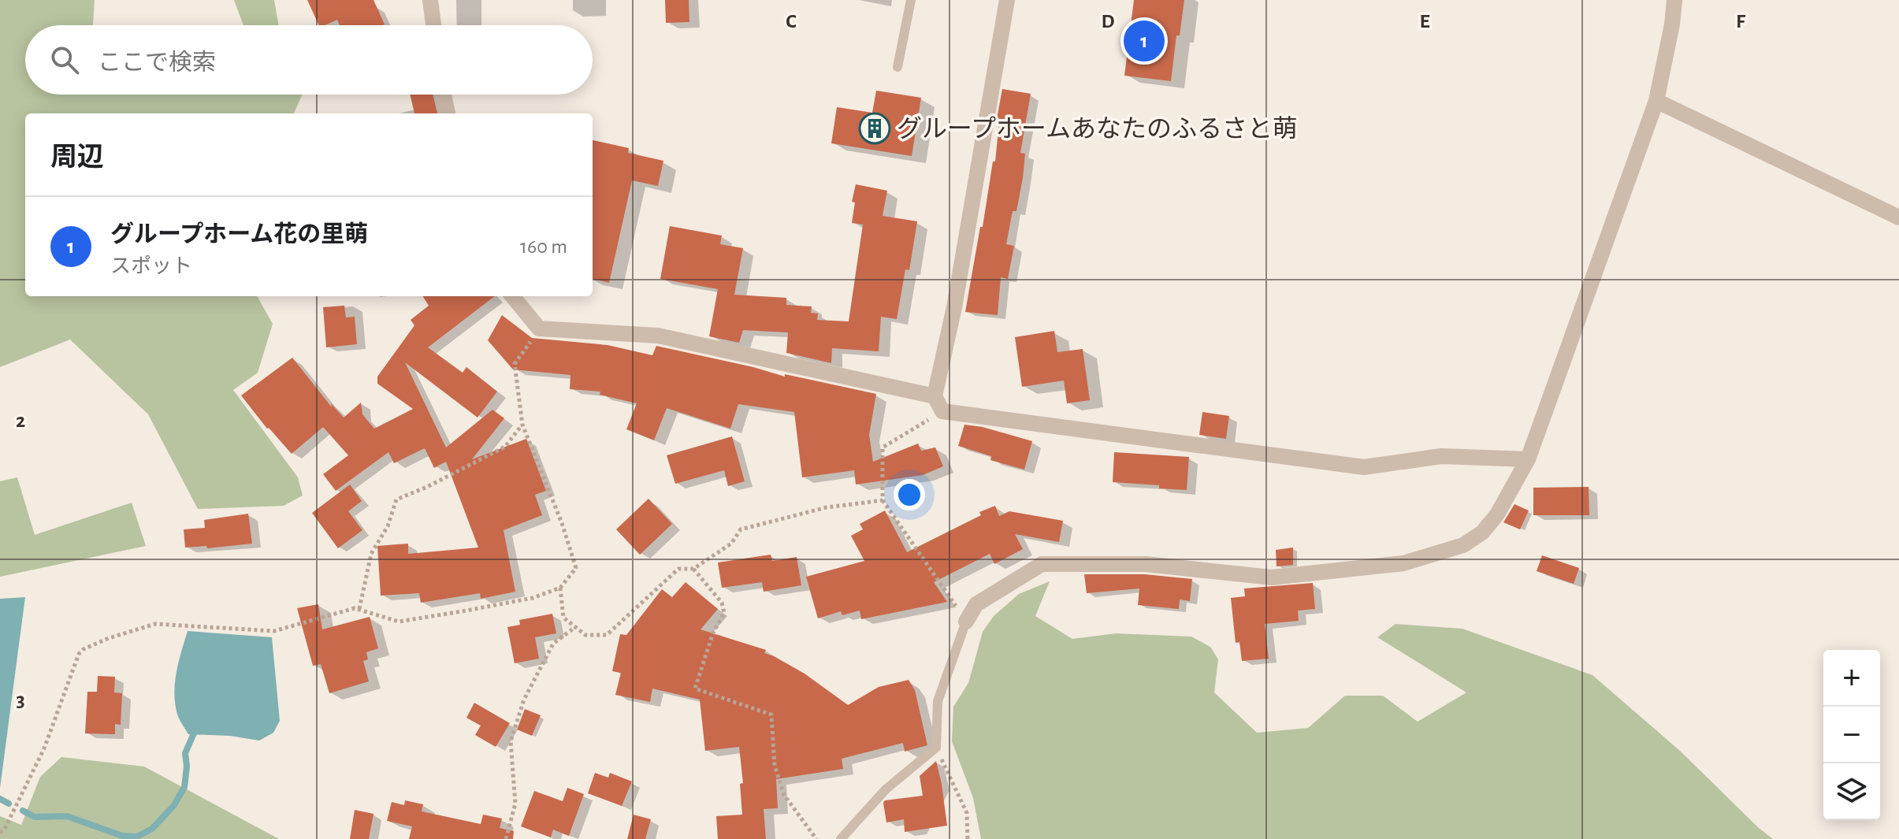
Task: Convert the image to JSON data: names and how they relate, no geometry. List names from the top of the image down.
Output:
{
  "places": {
    "building": ["グループホームあなたのふるさと萌"]
  },
  "page": {
    "pins": "1",
    "search": "ここで検索",
    "heading": "周辺",
    "list": [
      {
        "mark": "1",
        "name": "グループホーム花の里萌",
        "note": "スポット",
        "value": "160 m"
      }
    ],
    "map_buttons": ["+", "−"]
  },
  "grid": {
    "columns": [
      "C",
      "D",
      "E",
      "F"
    ],
    "rows": ["2", "3"]
  }
}
